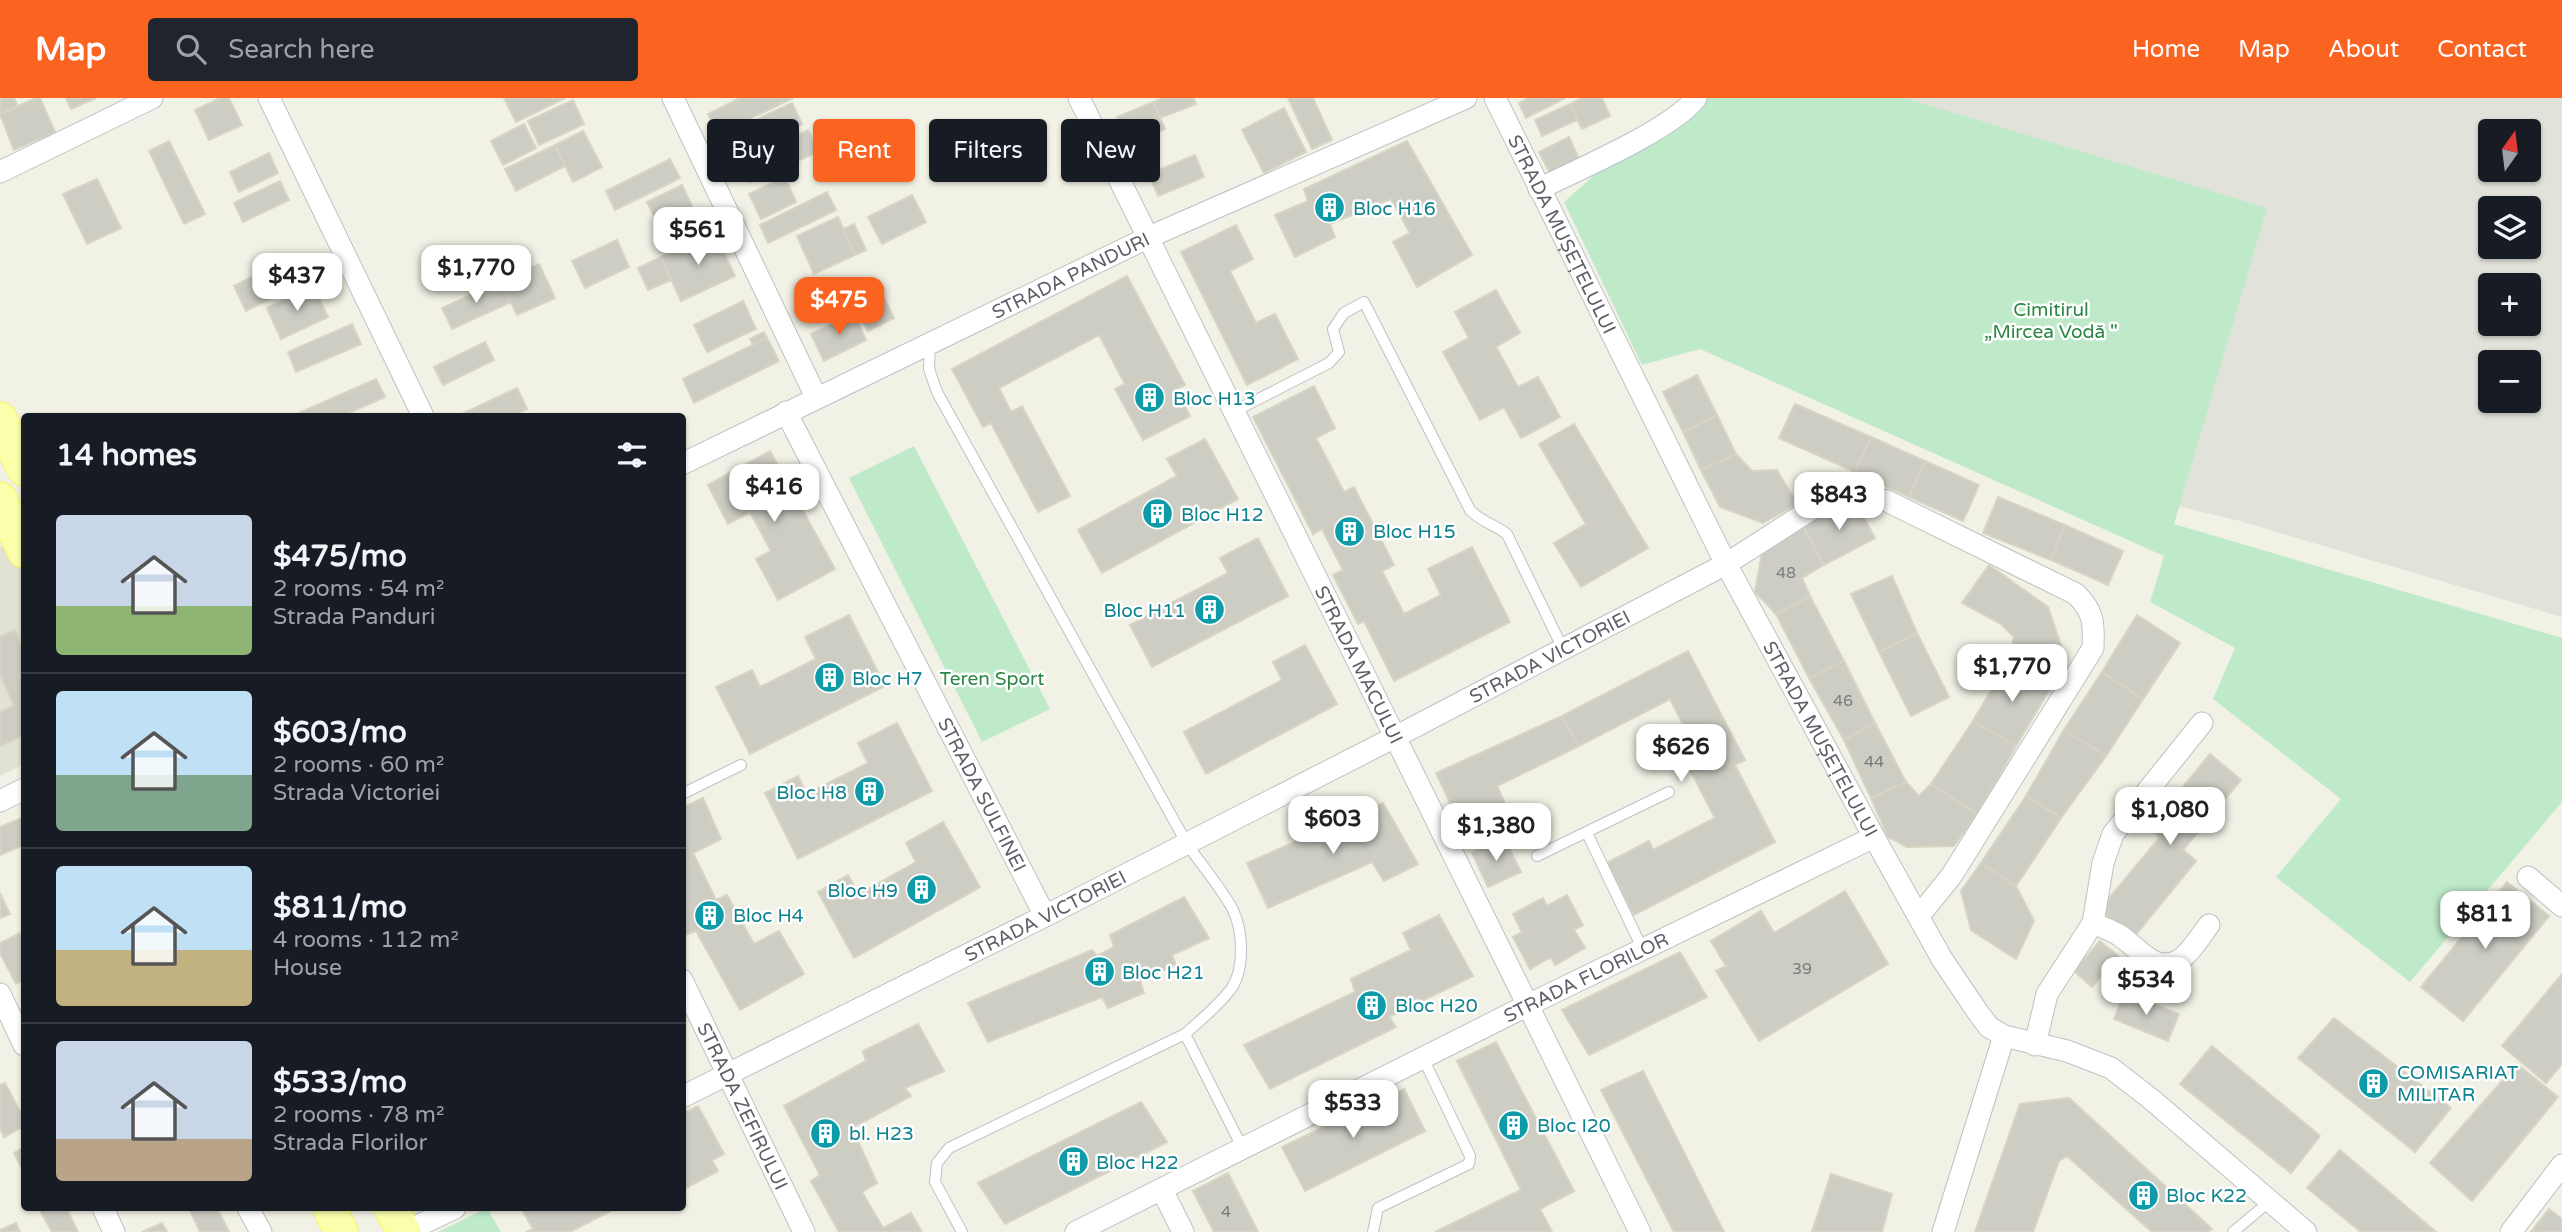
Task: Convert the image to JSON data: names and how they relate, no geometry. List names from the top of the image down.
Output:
{
  "streets": {
    "street": [
      "STRADA MUȘEȚELULUI",
      "STRADA PANDURI",
      "STRADA VICTORIEI",
      "STRADA MACULUI",
      "STRADA SULFINEI",
      "STRADA FLORILOR",
      "STRADA ZEFIRULUI"
    ]
  },
  "crossings": [
    ["STRADA MUȘEȚELULUI", "STRADA VICTORIEI"],
    ["STRADA MUȘEȚELULUI", "STRADA FLORILOR"],
    ["STRADA PANDURI", "STRADA MACULUI"],
    ["STRADA PANDURI", "STRADA SULFINEI"],
    ["STRADA VICTORIEI", "STRADA MACULUI"],
    ["STRADA VICTORIEI", "STRADA SULFINEI"],
    ["STRADA VICTORIEI", "STRADA ZEFIRULUI"],
    ["STRADA MACULUI", "STRADA FLORILOR"]
  ],
  "parks": ["Cimitirul „Mircea Vodă \"", "Teren Sport"],
  "places": {
    "building": [
      "Bloc H16",
      "Bloc H13",
      "Bloc H12",
      "Bloc H15",
      "Bloc H11",
      "Bloc H7",
      "Bloc H8",
      "Bloc H9",
      "Bloc H4",
      "Bloc H21",
      "Bloc H20",
      "COMISARIAT MILITAR",
      "Bloc I20",
      "bl. H23",
      "Bloc H22",
      "Bloc K22"
    ]
  },
  "house_numbers": [
    "48",
    "46",
    "44",
    "39",
    "4"
  ],
  "north": "top",
  "page": {
    "header": "Map",
    "search": "Search here",
    "nav": [
      "Home",
      "Map",
      "About",
      "Contact"
    ],
    "map_buttons": ["+", "−"],
    "chip": [
      "Buy",
      "Rent",
      "Filters",
      "New"
    ],
    "price": [
      "$561",
      "$1,770",
      "$437",
      "$475",
      "$416",
      "$843",
      "$1,770",
      "$626",
      "$1,080",
      "$603",
      "$1,380",
      "$811",
      "$534",
      "$533"
    ],
    "heading": "14 homes",
    "list": [
      {
        "name": "$475/mo",
        "note": "2 rooms · 54 m² · Strada Panduri"
      },
      {
        "name": "$603/mo",
        "note": "2 rooms · 60 m² · Strada Victoriei"
      },
      {
        "name": "$811/mo",
        "note": "4 rooms · 112 m² · House"
      },
      {
        "name": "$533/mo",
        "note": "2 rooms · 78 m² · Strada Florilor"
      }
    ]
  }
}
